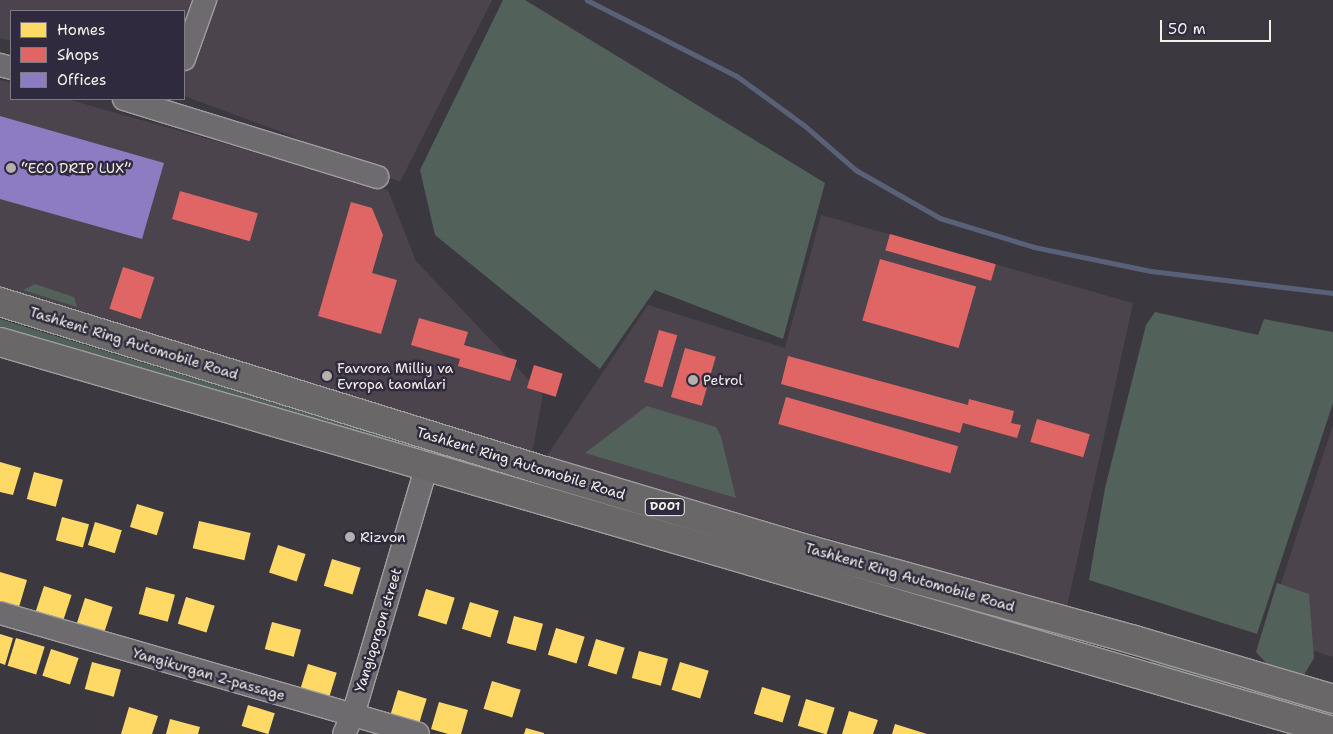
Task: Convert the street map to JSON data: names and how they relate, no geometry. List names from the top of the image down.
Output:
{
  "streets": {
    "highway": ["Tashkent Ring Automobile Road", "D001"],
    "street": ["Yangiqorgon street", "Yangikurgan 2-passage"]
  },
  "crossings": [
    ["D001", "Yangiqorgon street"],
    ["Yangiqorgon street", "Yangikurgan 2-passage"]
  ],
  "places": [
    "“ECO DRIP LUX”",
    "Favvora Milliy va Evropa taomlari",
    "Petrol",
    "Rizvon"
  ],
  "legend": ["Homes", "Shops", "Offices"],
  "scale_bar": "50 m"
}
